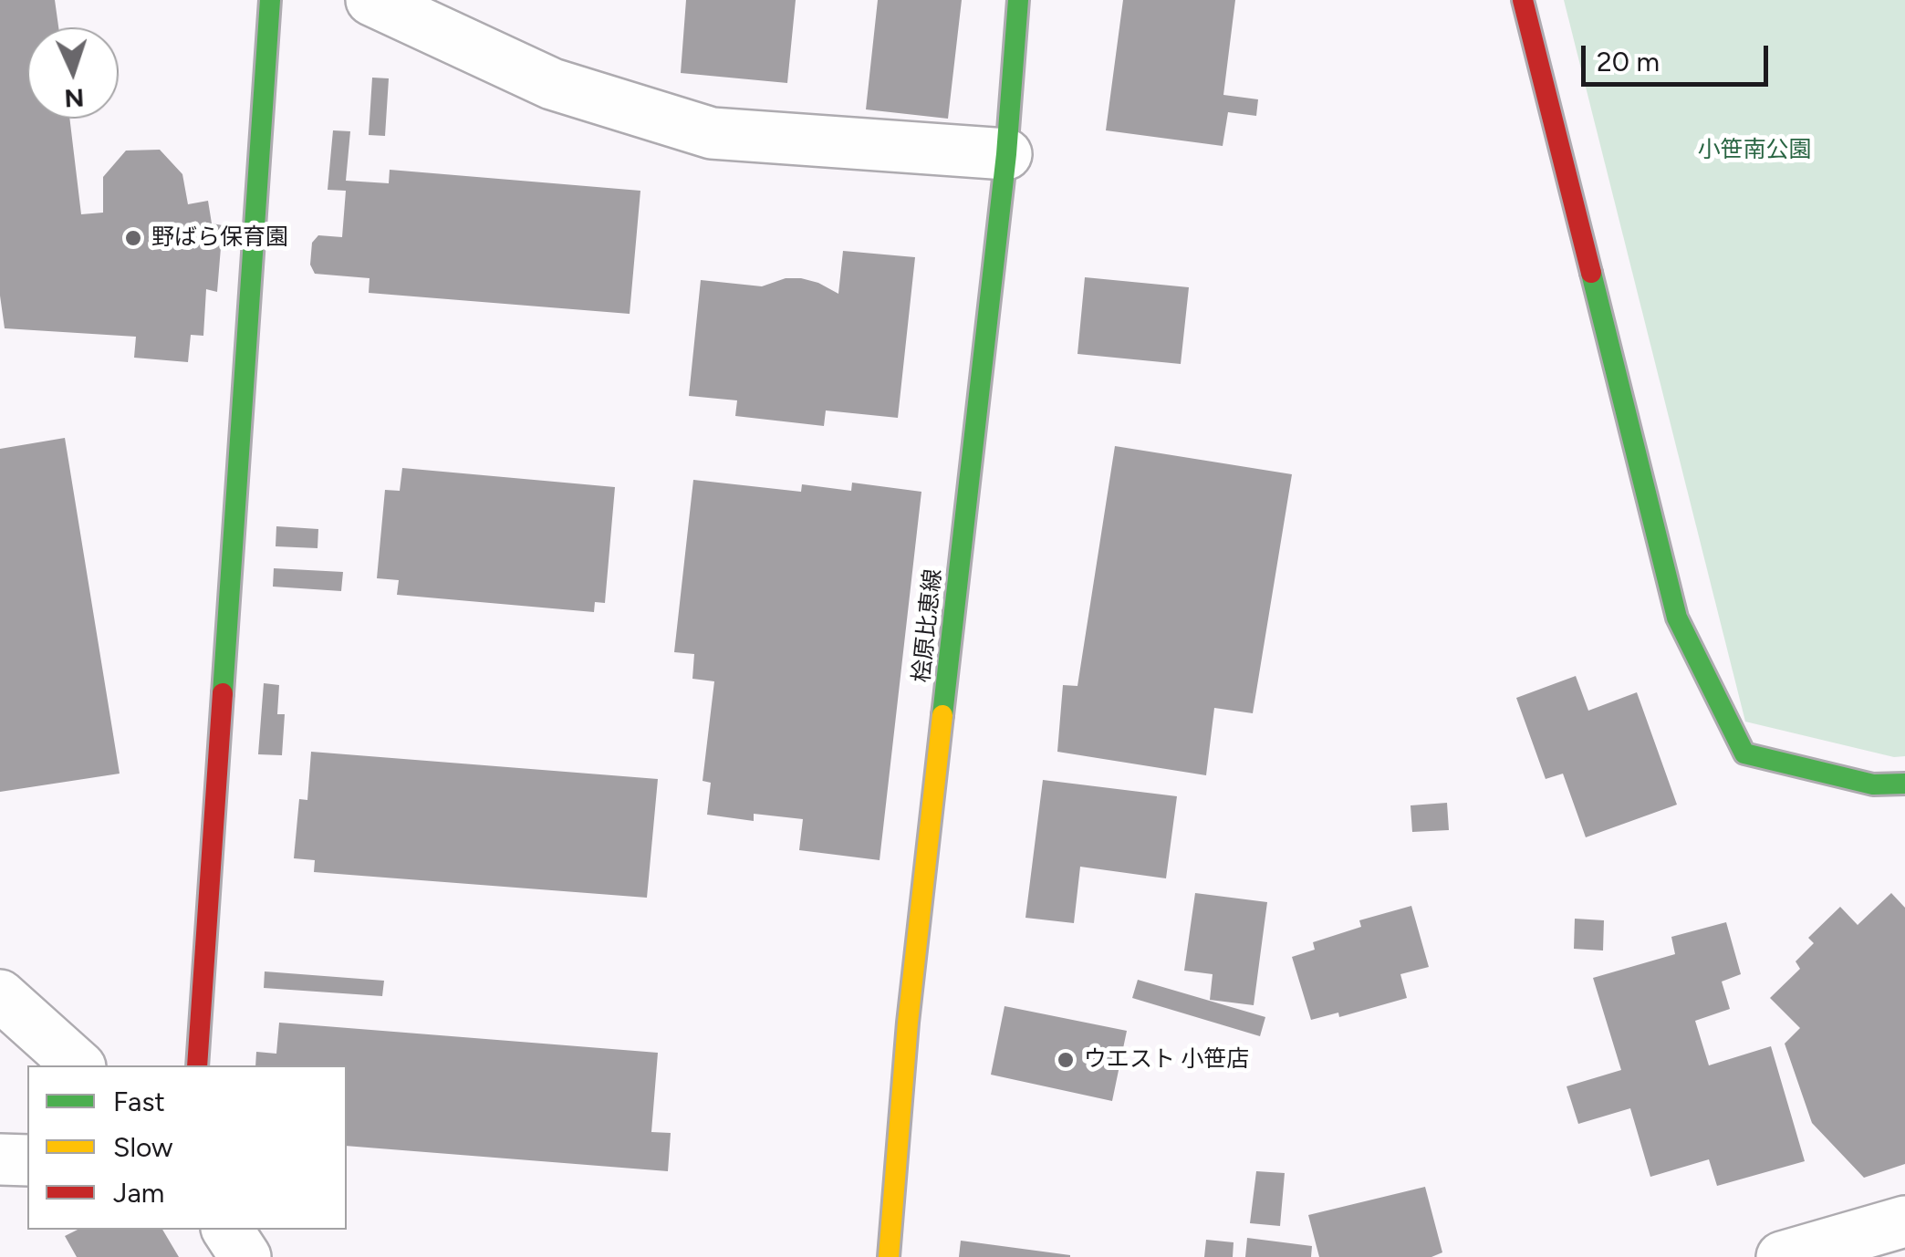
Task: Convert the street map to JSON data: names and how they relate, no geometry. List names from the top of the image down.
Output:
{
  "streets": {
    "street": ["桧原比恵線"]
  },
  "parks": ["小笹南公園"],
  "places": ["野ばら保育園", "ウエスト 小笹店"],
  "legend": ["Fast", "Slow", "Jam"],
  "scale_bar": "20 m",
  "north": "bottom"
}
